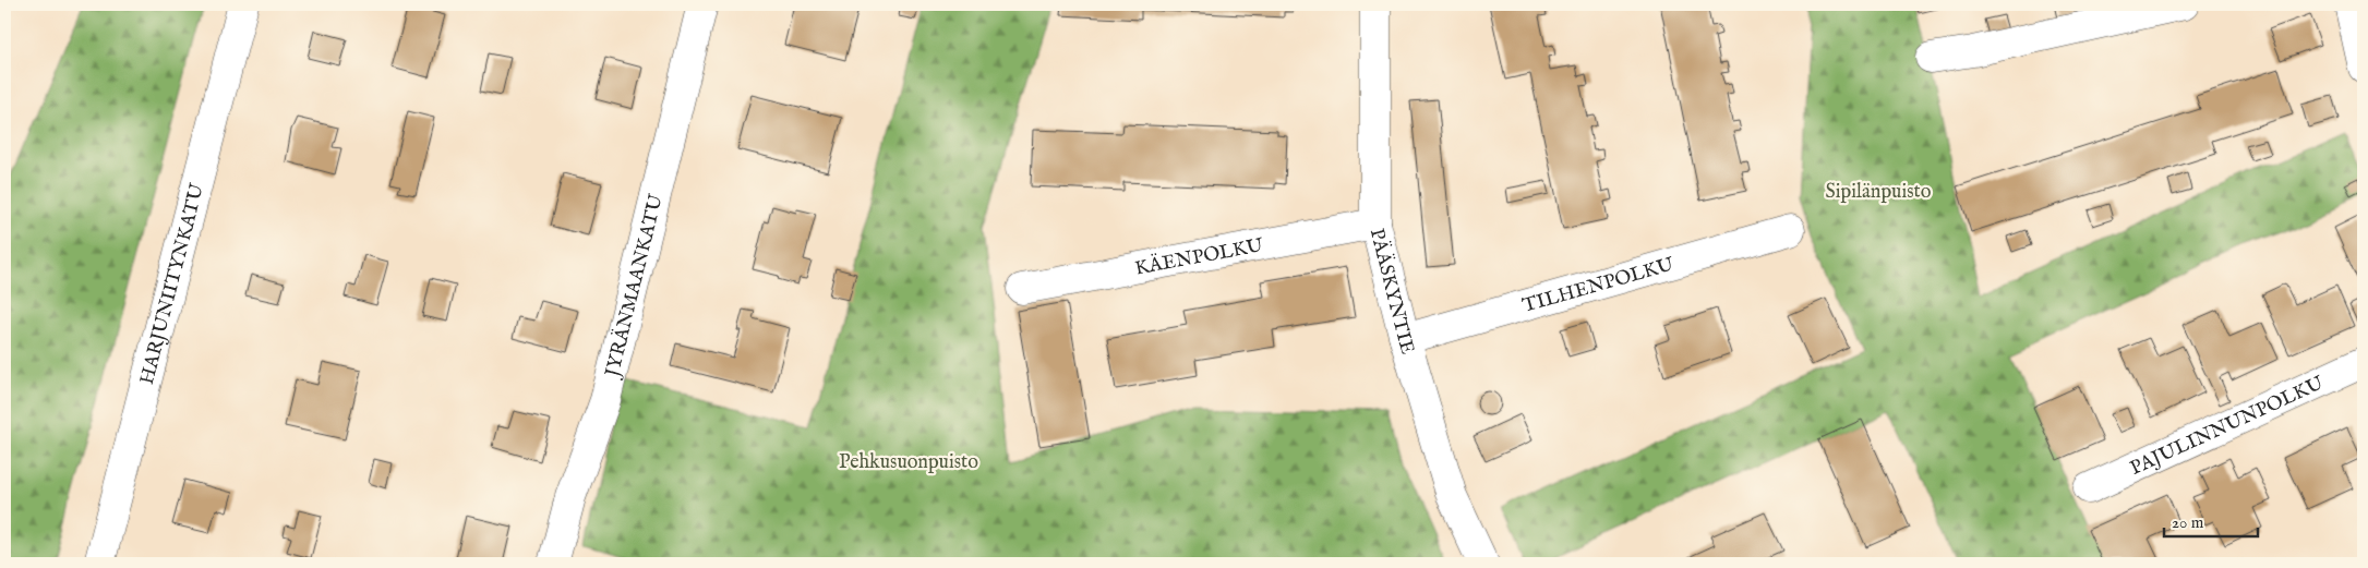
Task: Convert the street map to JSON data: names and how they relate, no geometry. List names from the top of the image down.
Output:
{
  "streets": {
    "street": [
      "KÄENPOLKU",
      "HARJUNIITYNKATU",
      "TILHENPOLKU",
      "JYRÄNMAANKATU",
      "PÄÄSKYNTIE",
      "PAJULINNUNPOLKU"
    ]
  },
  "crossings": [
    ["KÄENPOLKU", "PÄÄSKYNTIE"],
    ["TILHENPOLKU", "PÄÄSKYNTIE"]
  ],
  "parks": ["Sipilänpuisto", "Pehkusuonpuisto"],
  "scale_bar": "20 m"
}
